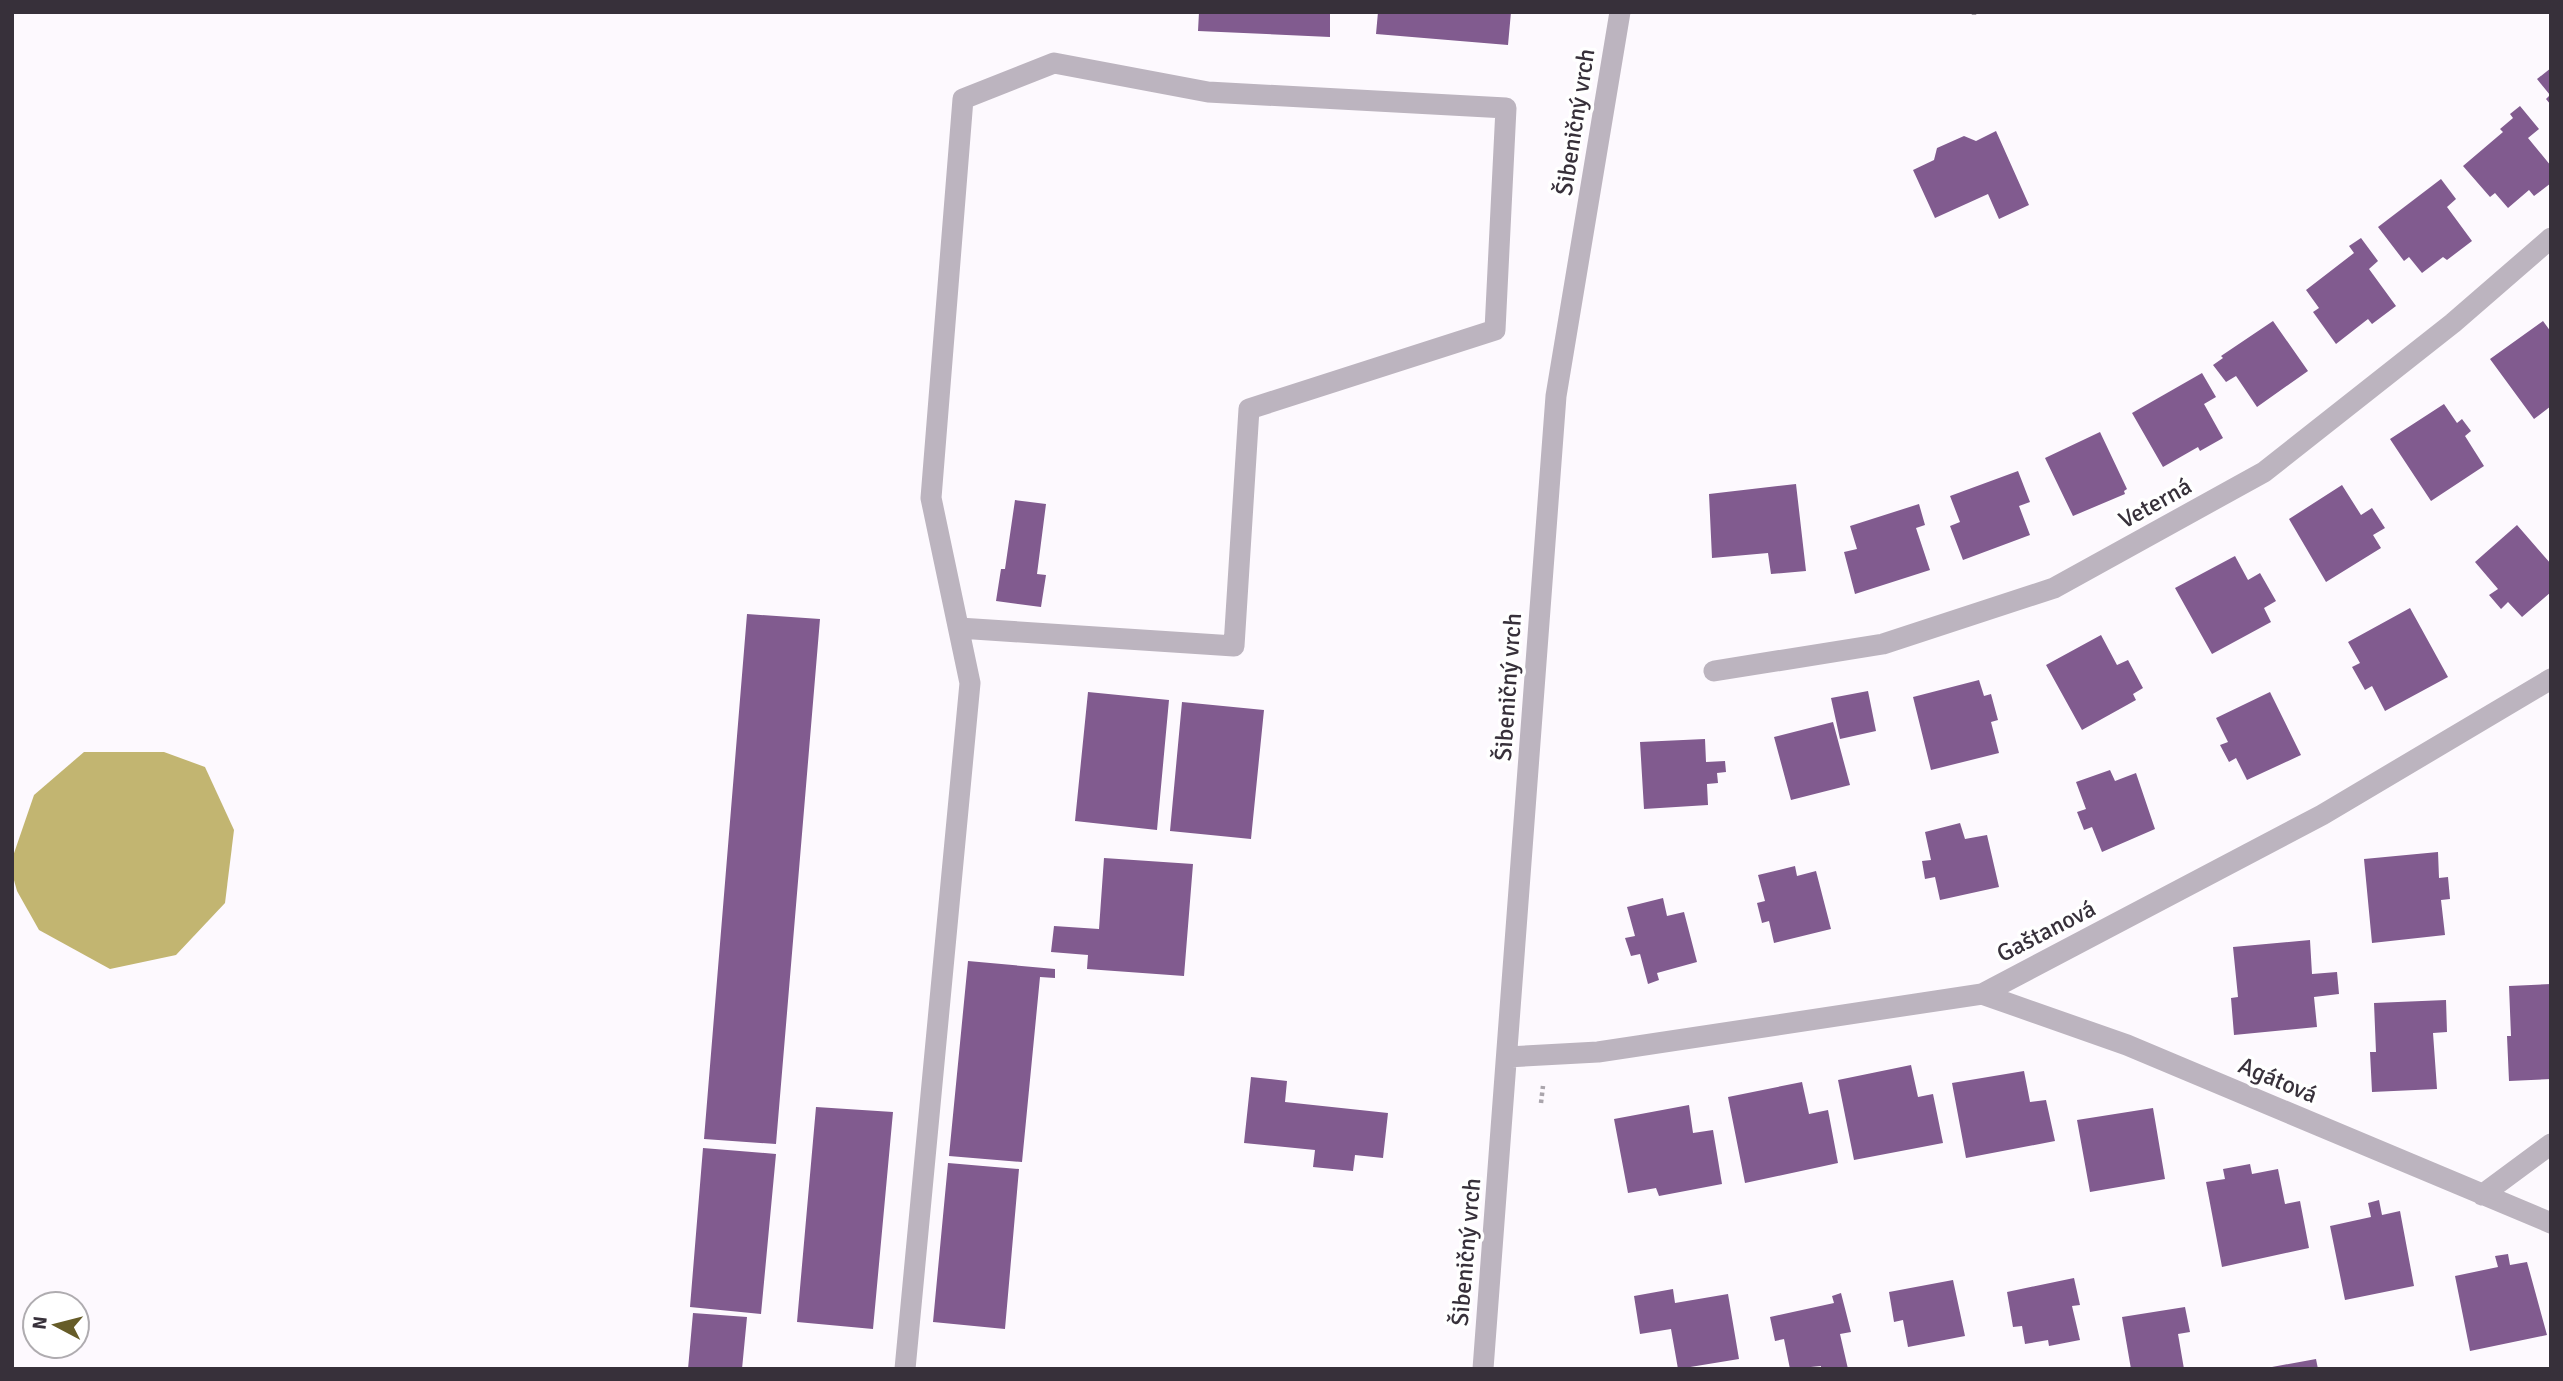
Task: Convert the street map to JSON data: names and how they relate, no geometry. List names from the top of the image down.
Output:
{
  "streets": {
    "street": [
      "Šibeničný vrch",
      "Veterná",
      "Gaštanová",
      "Agátová"
    ]
  },
  "crossings": [
    ["Šibeničný vrch", "Gaštanová"],
    ["Gaštanová", "Agátová"]
  ],
  "north": "left"
}
